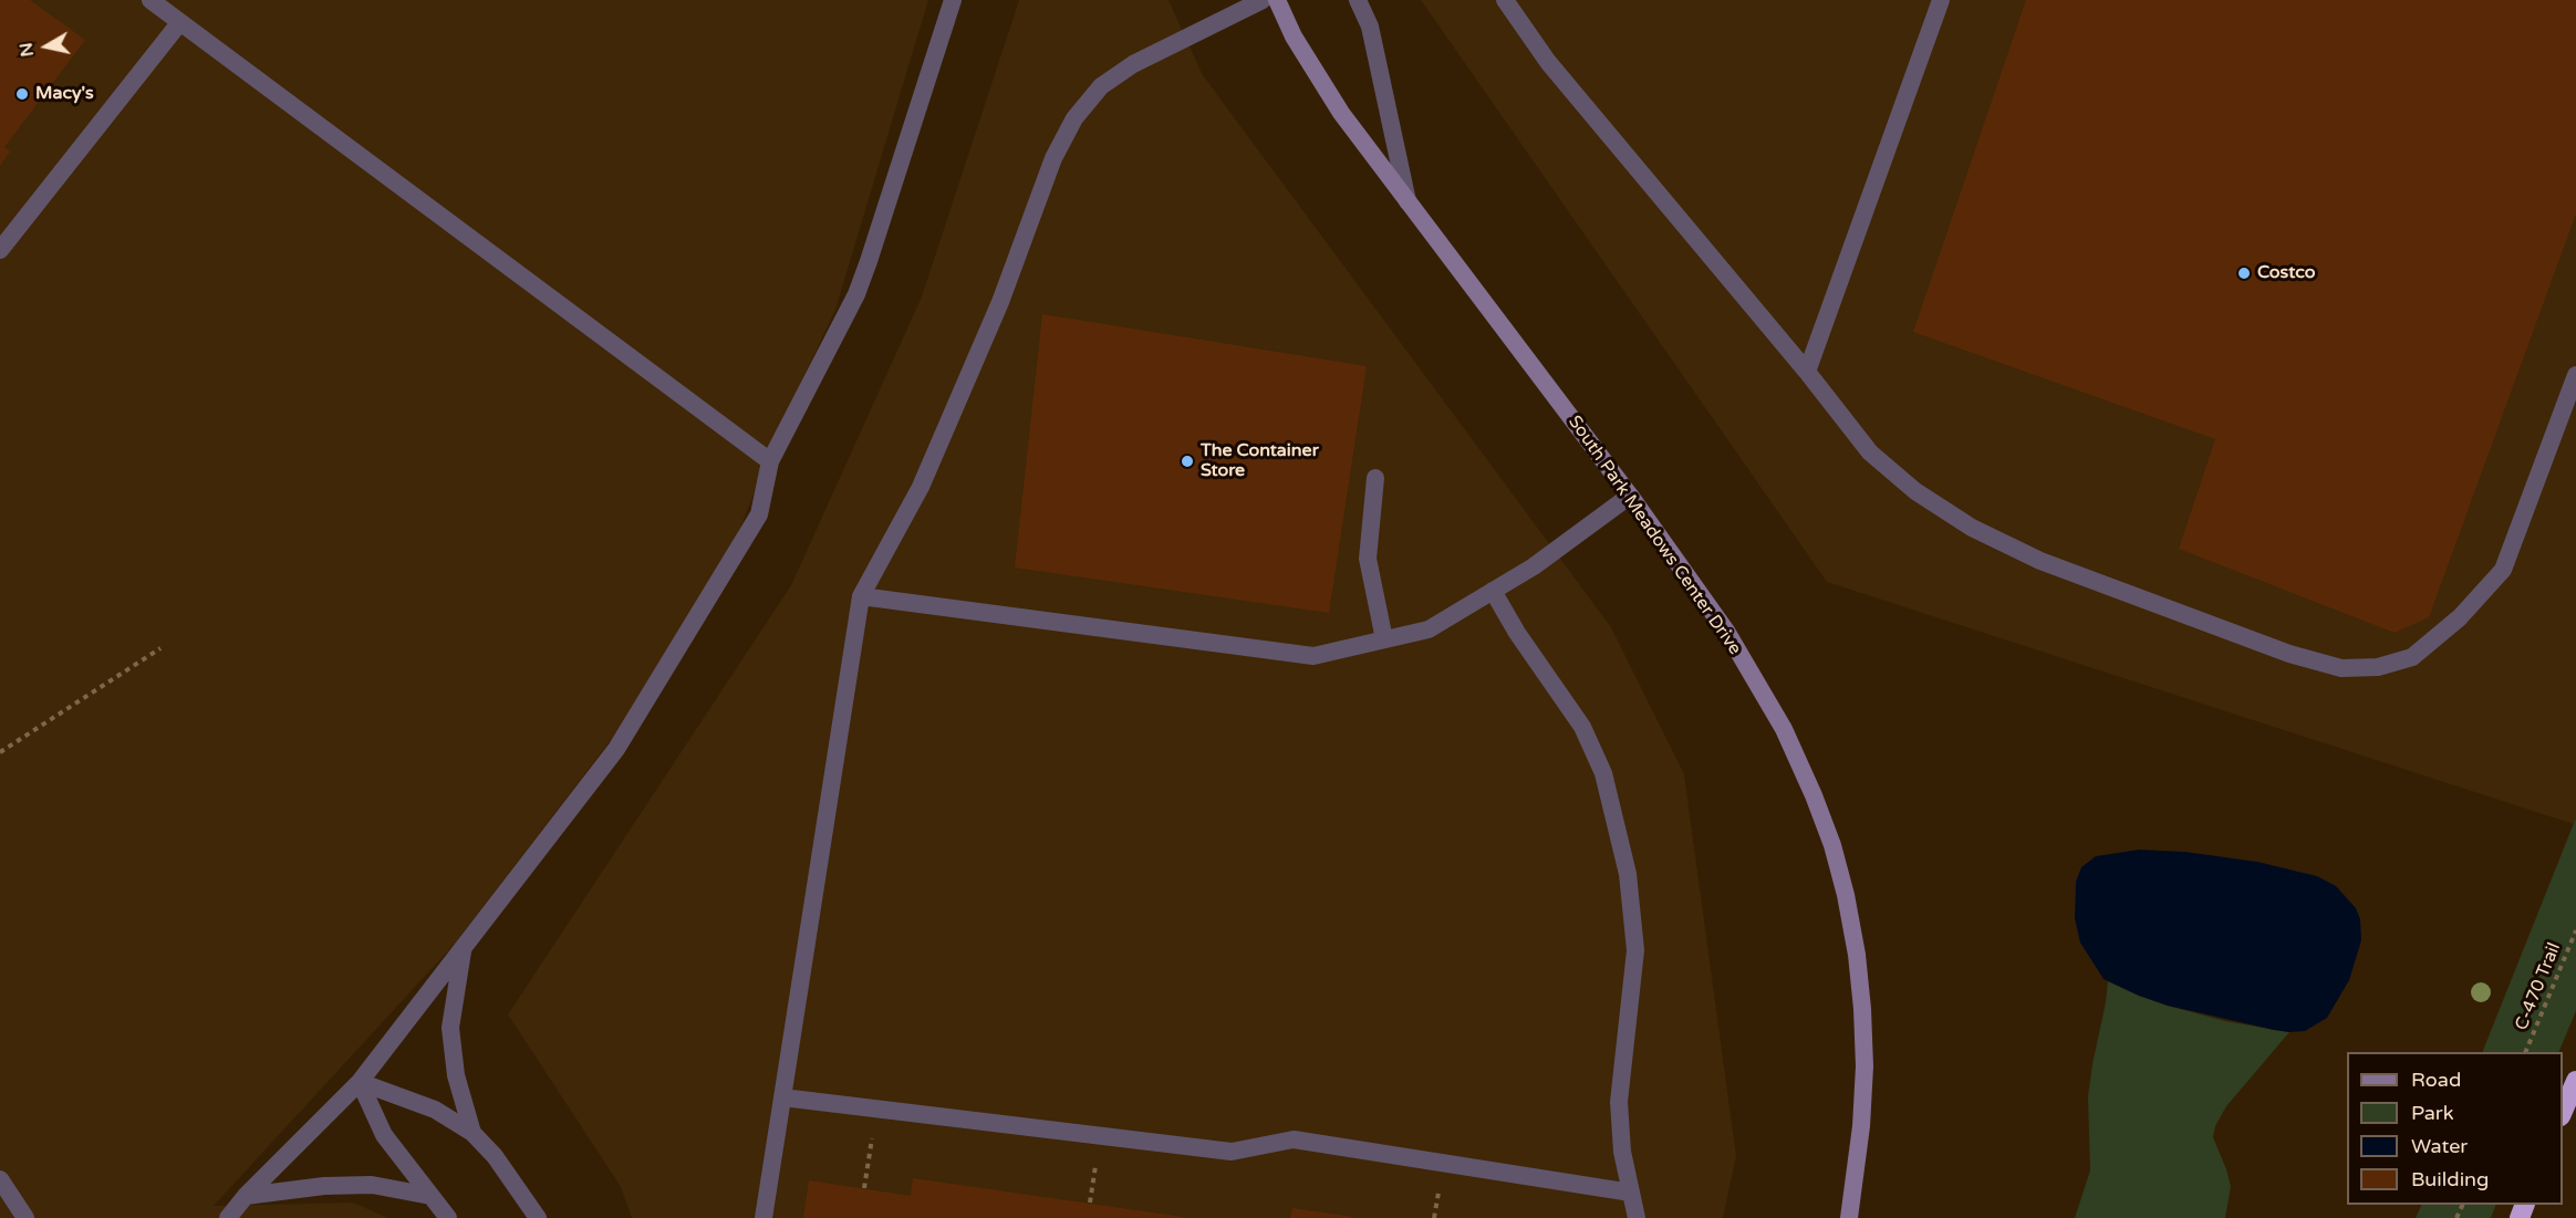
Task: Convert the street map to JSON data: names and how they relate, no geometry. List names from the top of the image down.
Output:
{
  "streets": {
    "main road": ["South Park Meadows Center Drive"],
    "path": ["C-470 Trail"]
  },
  "places": ["Macy's", "Costco", "The Container Store"],
  "legend": [
    "Road",
    "Park",
    "Water",
    "Building"
  ],
  "north": "left"
}
